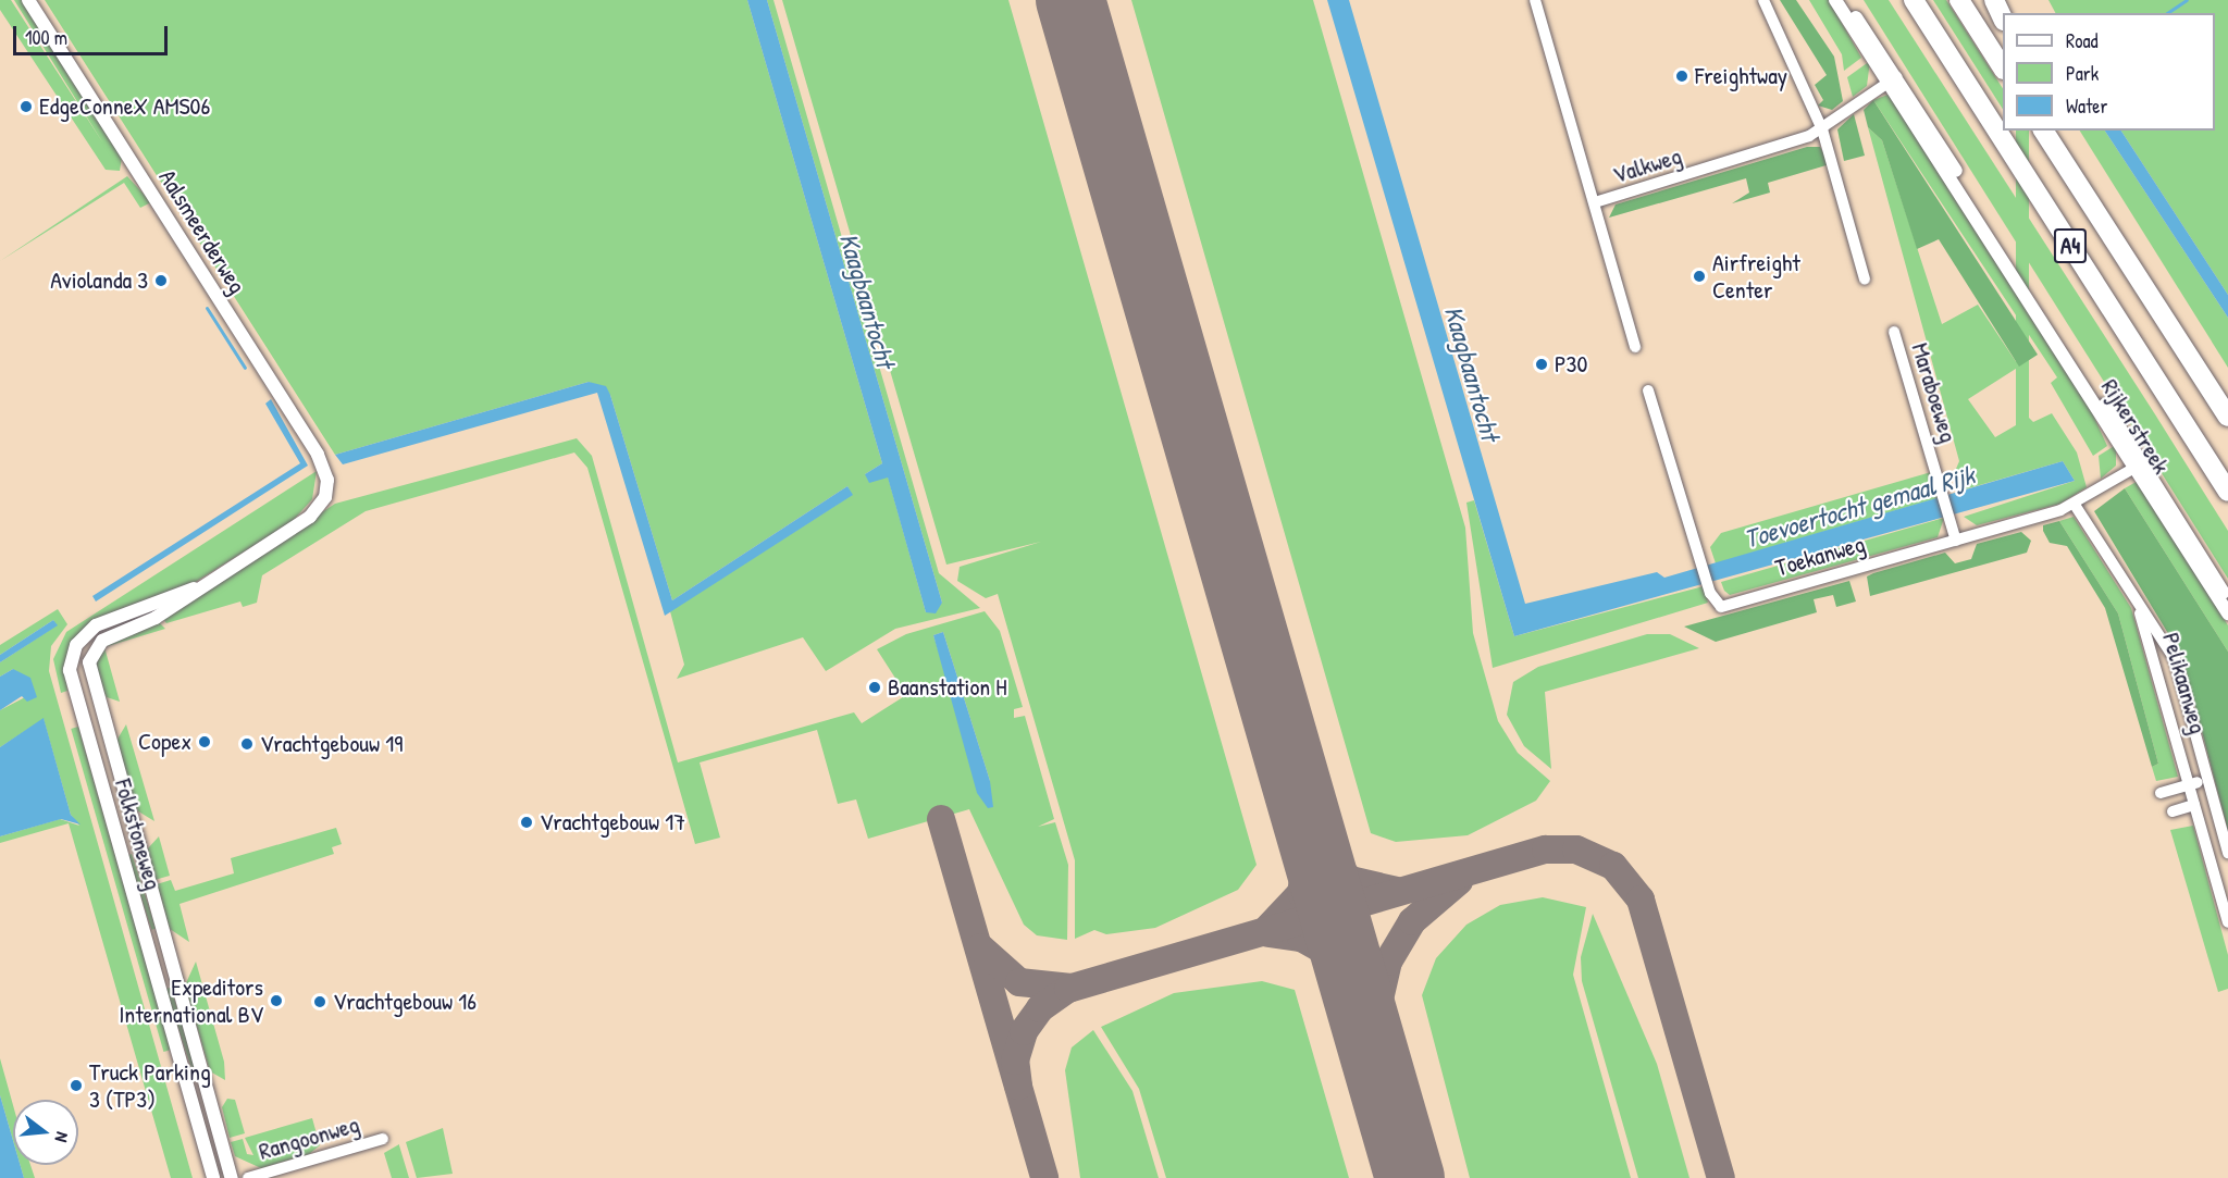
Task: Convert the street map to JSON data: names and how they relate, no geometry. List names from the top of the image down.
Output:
{
  "streets": {
    "highway": ["A4"],
    "street": [
      "Valkweg",
      "Aalsmeerderweg",
      "Maraboeweg",
      "Rijkerstreek",
      "Toekanweg",
      "Pelikaanweg",
      "Folkstoneweg",
      "Rangoonweg"
    ]
  },
  "crossings": [
    ["Valkweg", "Rijkerstreek"],
    ["Aalsmeerderweg", "Folkstoneweg"],
    ["Maraboeweg", "Toekanweg"],
    ["Rijkerstreek", "Toekanweg"],
    ["Toekanweg", "Pelikaanweg"]
  ],
  "water": ["Kaagbaantocht", "Toevoertocht gemaal Rijk"],
  "places": [
    "Freightway",
    "EdgeConneX AMS06",
    "Airfreight Center",
    "Aviolanda 3",
    "P30",
    "Baanstation H",
    "Copex",
    "Vrachtgebouw 19",
    "Vrachtgebouw 17",
    "Expeditors International BV",
    "Vrachtgebouw 16",
    "Truck Parking 3 (TP3)"
  ],
  "legend": ["Road", "Park", "Water"],
  "scale_bar": "100 m",
  "north": "right"
}
